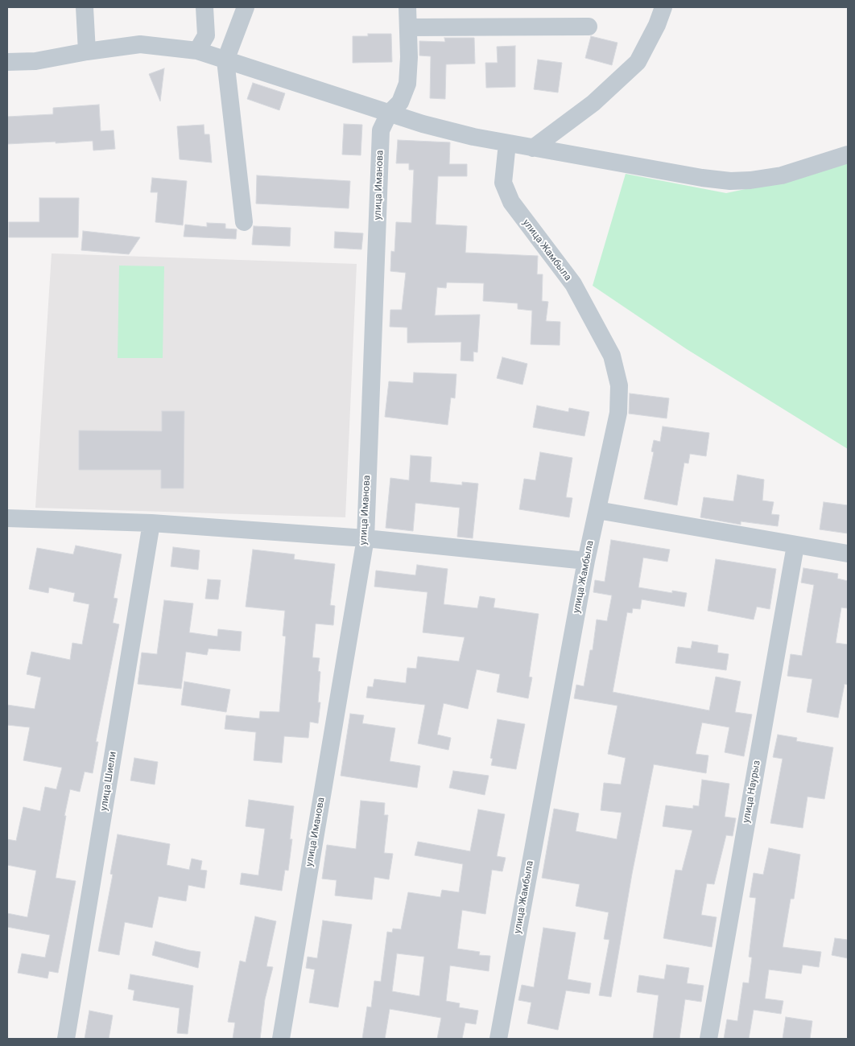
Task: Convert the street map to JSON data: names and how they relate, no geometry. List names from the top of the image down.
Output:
{
  "streets": {
    "street": [
      "улица Иманова",
      "улица Жамбыла",
      "улица Шиели",
      "улица Наурыз"
    ]
  }
}
